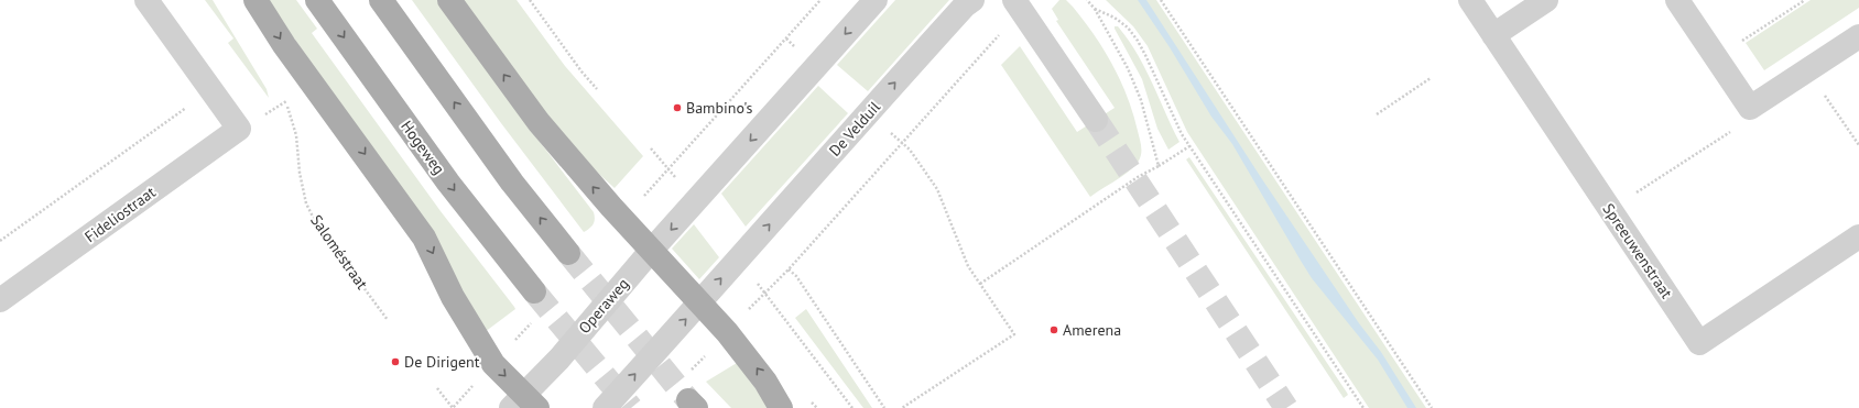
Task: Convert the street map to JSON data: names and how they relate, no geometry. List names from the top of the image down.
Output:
{
  "streets": {
    "main road": ["Hogeweg"],
    "street": [
      "De Velduil",
      "Fideliostraat",
      "Spreeuwenstraat",
      "Operaweg"
    ],
    "path": ["Saloméstraat"]
  },
  "places": ["Bambino's", "Amerena", "De Dirigent"]
}
